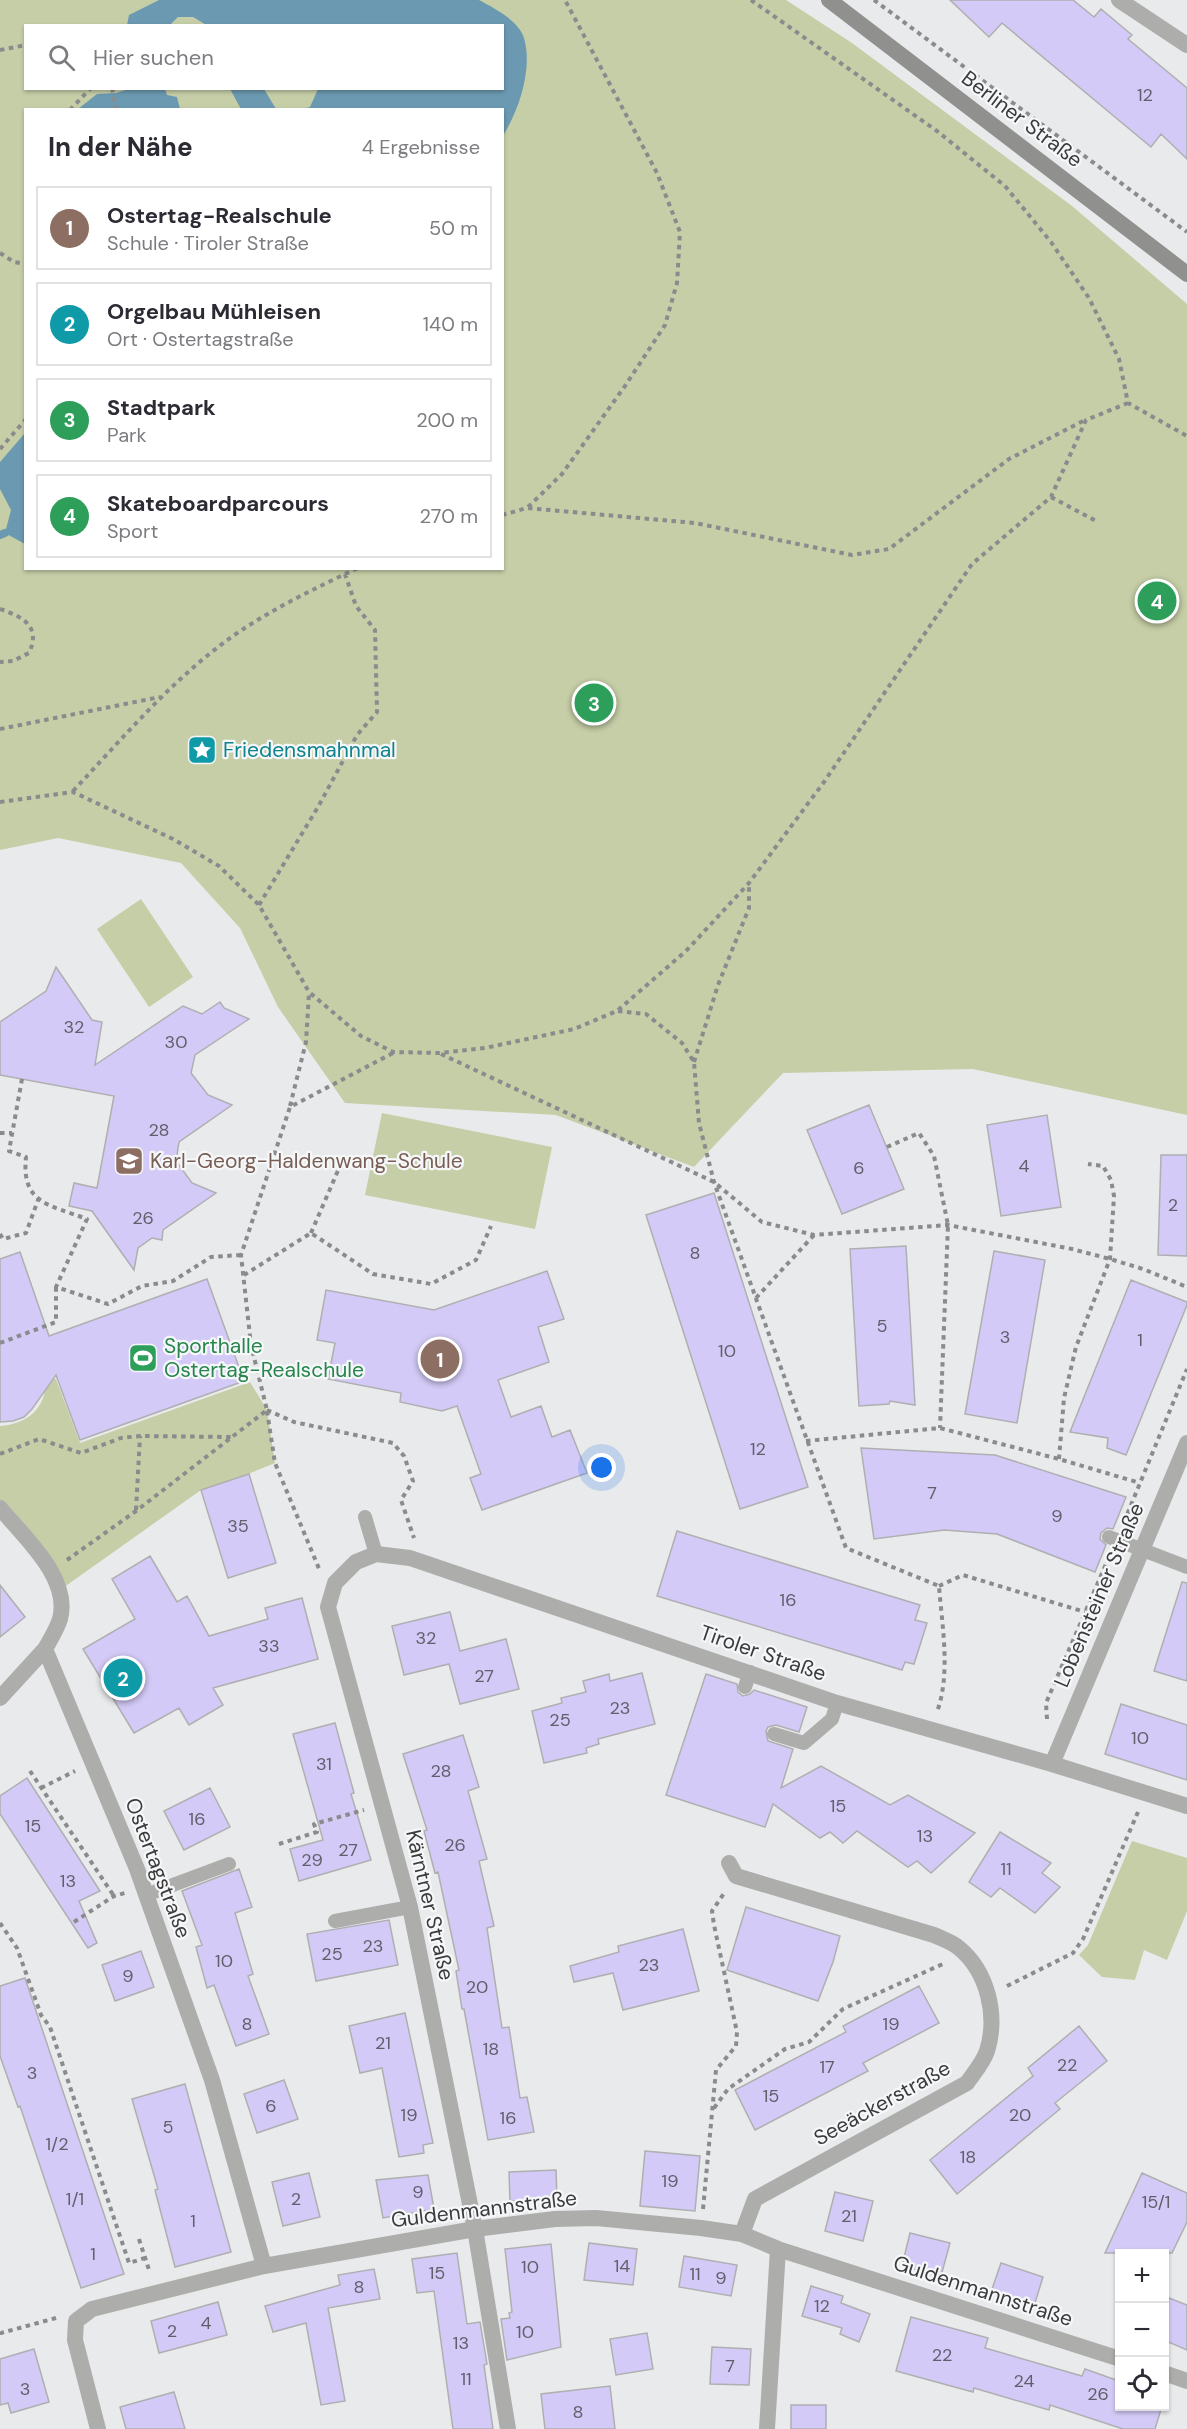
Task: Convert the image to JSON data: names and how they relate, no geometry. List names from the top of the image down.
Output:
{
  "streets": {
    "main road": ["Berliner Straße"],
    "street": [
      "Lobensteiner Straße",
      "Tiroler Straße",
      "Ostertagstraße",
      "Kärntner Straße",
      "Seeäckerstraße",
      "Guldenmannstraße"
    ]
  },
  "crossings": [
    ["Lobensteiner Straße", "Tiroler Straße"],
    ["Ostertagstraße", "Guldenmannstraße"],
    ["Kärntner Straße", "Guldenmannstraße"],
    ["Seeäckerstraße", "Guldenmannstraße"]
  ],
  "places": {
    "place": ["Friedensmahnmal"],
    "school or university": ["Karl-Georg-Haldenwang-Schule"],
    "sports": ["Sporthalle Ostertag-Realschule"]
  },
  "house_numbers": [
    "12",
    "32",
    "30",
    "28",
    "4",
    "6",
    "2",
    "26",
    "8",
    "5",
    "3",
    "1",
    "10",
    "12",
    "7",
    "9",
    "35",
    "16",
    "32",
    "33",
    "27",
    "23",
    "25",
    "10",
    "31",
    "28",
    "15",
    "16",
    "15",
    "13",
    "26",
    "27",
    "29",
    "11",
    "13",
    "23",
    "25",
    "10",
    "23",
    "9",
    "20",
    "8",
    "19",
    "21",
    "18",
    "22",
    "17",
    "3",
    "15",
    "6",
    "19",
    "20",
    "16",
    "5",
    "1/2",
    "18",
    "19",
    "9",
    "1/1",
    "2",
    "15/1",
    "21",
    "1",
    "1",
    "14",
    "10",
    "15",
    "11",
    "9",
    "8",
    "12",
    "4",
    "2",
    "10",
    "13",
    "22",
    "7",
    "11",
    "24",
    "3",
    "26",
    "8"
  ],
  "page": {
    "search": "Hier suchen",
    "heading": ["In der Nähe", "4 Ergebnisse"],
    "list": [
      {
        "mark": "1",
        "name": "Ostertag-Realschule",
        "note": "Schule · Tiroler Straße",
        "value": "50 m"
      },
      {
        "mark": "2",
        "name": "Orgelbau Mühleisen",
        "note": "Ort · Ostertagstraße",
        "value": "140 m"
      },
      {
        "mark": "3",
        "name": "Stadtpark",
        "note": "Park",
        "value": "200 m"
      },
      {
        "mark": "4",
        "name": "Skateboardparcours",
        "note": "Sport",
        "value": "270 m"
      }
    ],
    "pins": [
      "4",
      "3",
      "1",
      "2"
    ],
    "map_buttons": ["+", "−"]
  }
}
